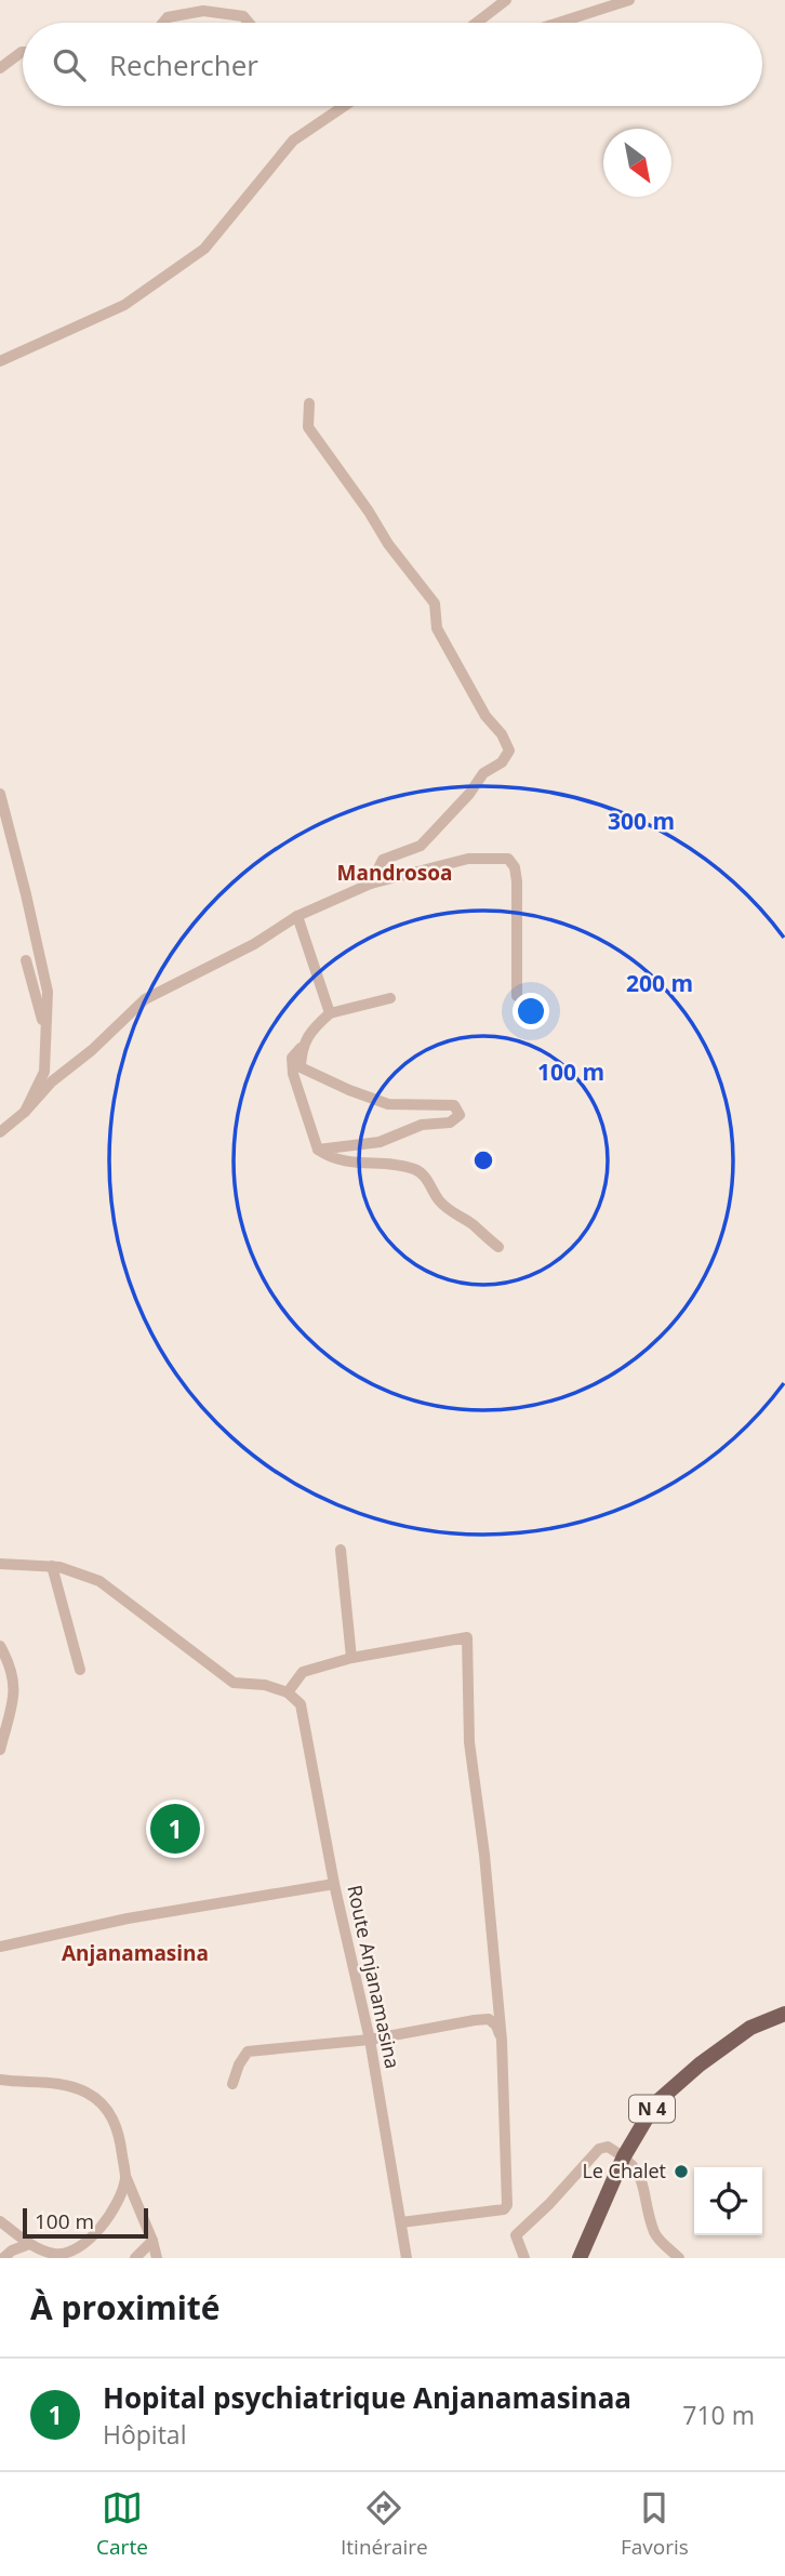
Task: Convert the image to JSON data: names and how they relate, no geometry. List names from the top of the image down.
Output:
{
  "streets": {
    "main road": ["N 4"],
    "street": ["Route Anjanamasina"]
  },
  "districts": ["Mandrosoa", "Anjanamasina"],
  "places": ["Le Chalet"],
  "scale_bar": "100 m",
  "north": "bottom right",
  "page": {
    "search": "Rechercher",
    "pins": "1",
    "scale": "100 m",
    "heading": "À proximité",
    "list": [
      {
        "mark": "1",
        "name": "Hopital psychiatrique Anjanamasinaa",
        "note": "Hôpital",
        "value": "710 m"
      }
    ],
    "nav": ["Carte", "Itinéraire", "Favoris"]
  },
  "rings": ["300 m", "200 m", "100 m"]
}
